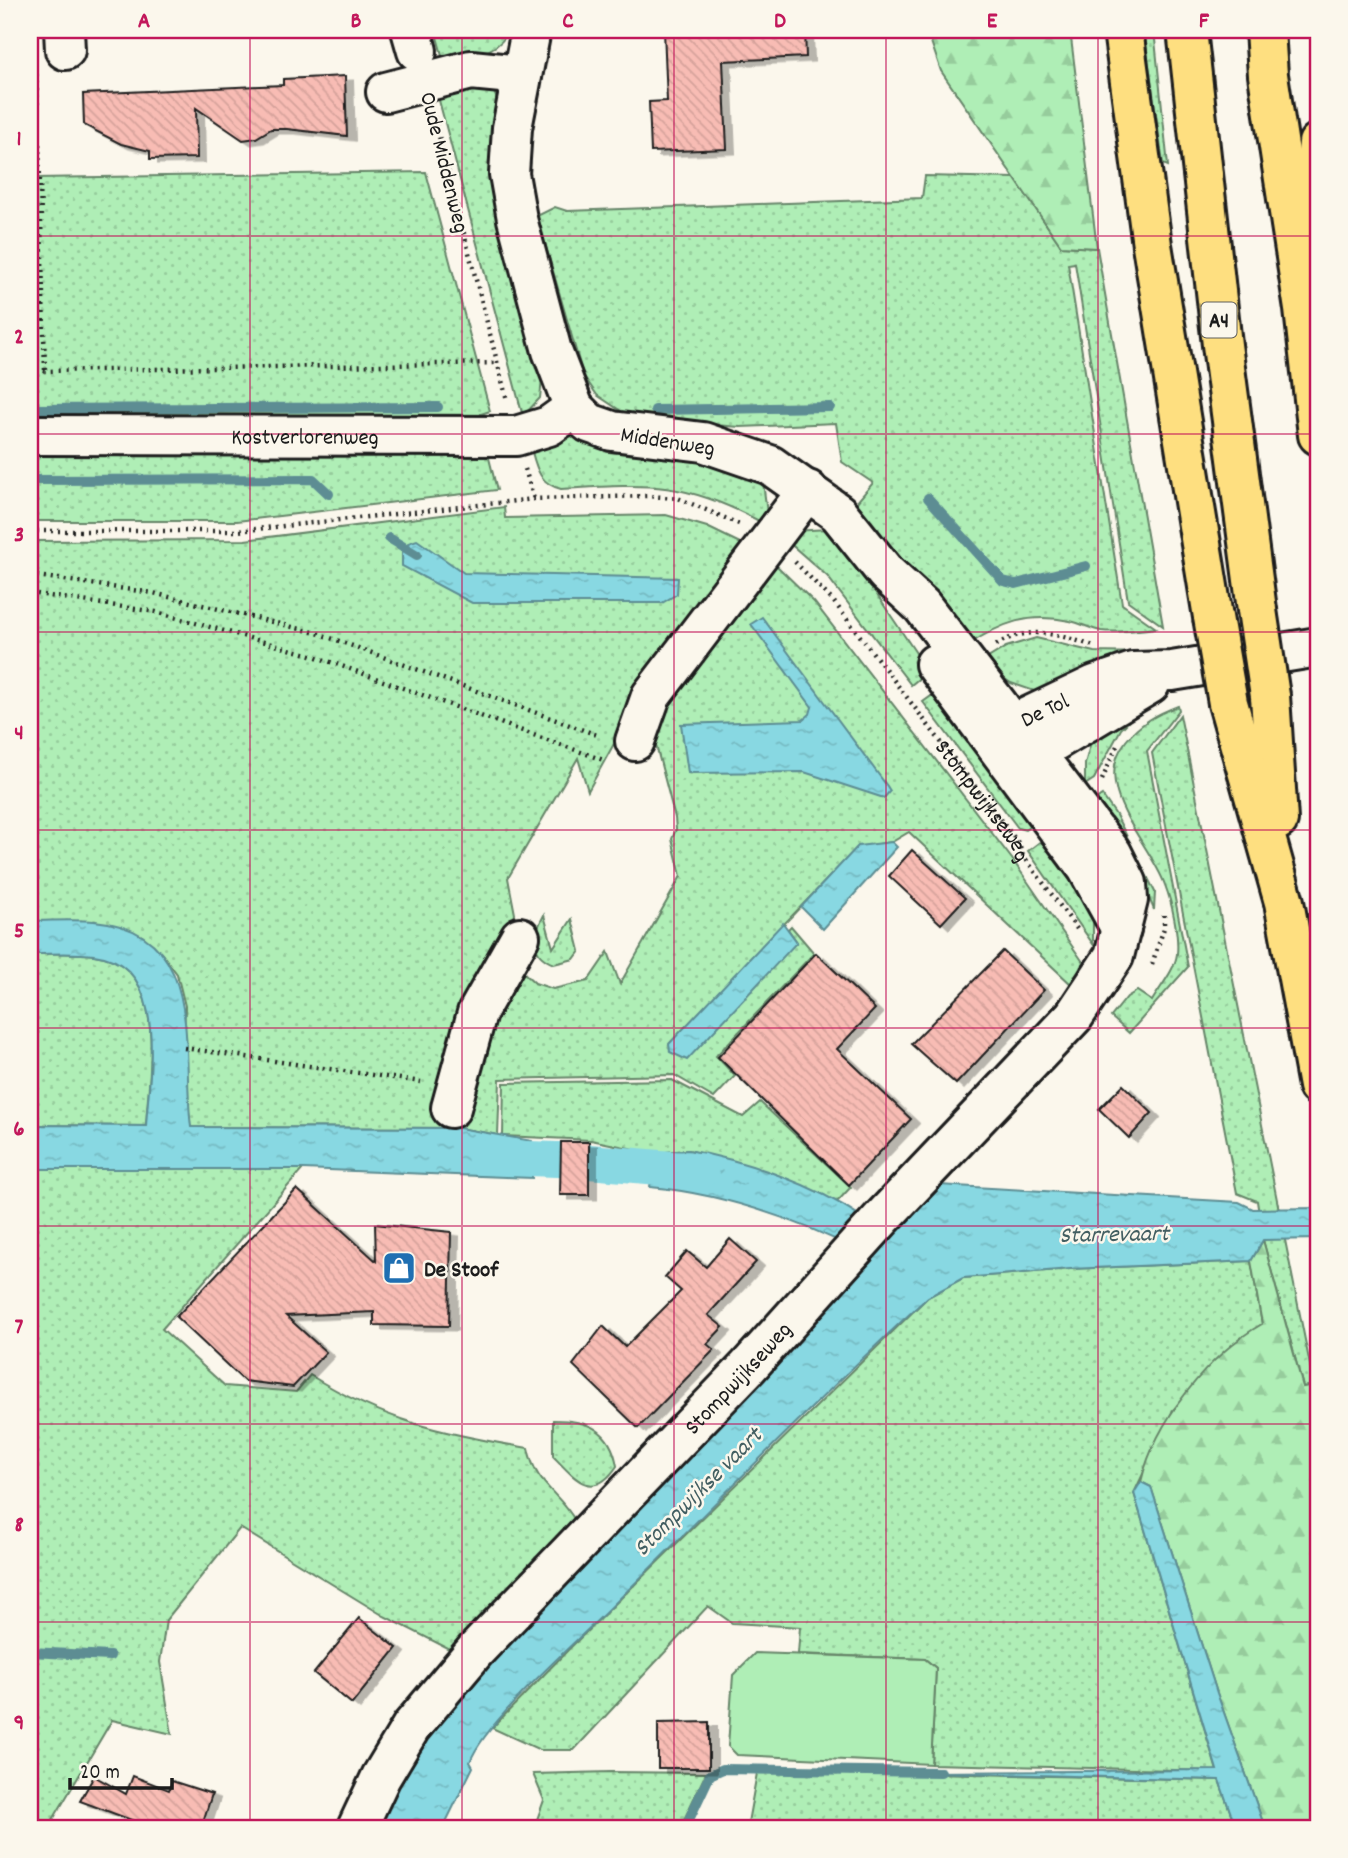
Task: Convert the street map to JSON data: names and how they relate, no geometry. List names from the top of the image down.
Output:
{
  "streets": {
    "highway": ["A4"],
    "street": [
      "Kostverlorenweg",
      "Middenweg",
      "De Tol",
      "Stompwijkseweg"
    ],
    "path": ["Oude Middenweg"]
  },
  "crossings": [
    ["Kostverlorenweg", "Middenweg"],
    ["Middenweg", "De Tol"],
    ["Middenweg", "Stompwijkseweg"],
    ["De Tol", "Stompwijkseweg"]
  ],
  "water": ["Starrevaart", "Stompwijkse vaart"],
  "places": {
    "shop": ["De Stoof"]
  },
  "scale_bar": "20 m",
  "grid": {
    "columns": [
      "A",
      "B",
      "C",
      "D",
      "E",
      "F"
    ],
    "rows": [
      "1",
      "2",
      "3",
      "4",
      "5",
      "6",
      "7",
      "8",
      "9"
    ]
  }
}
